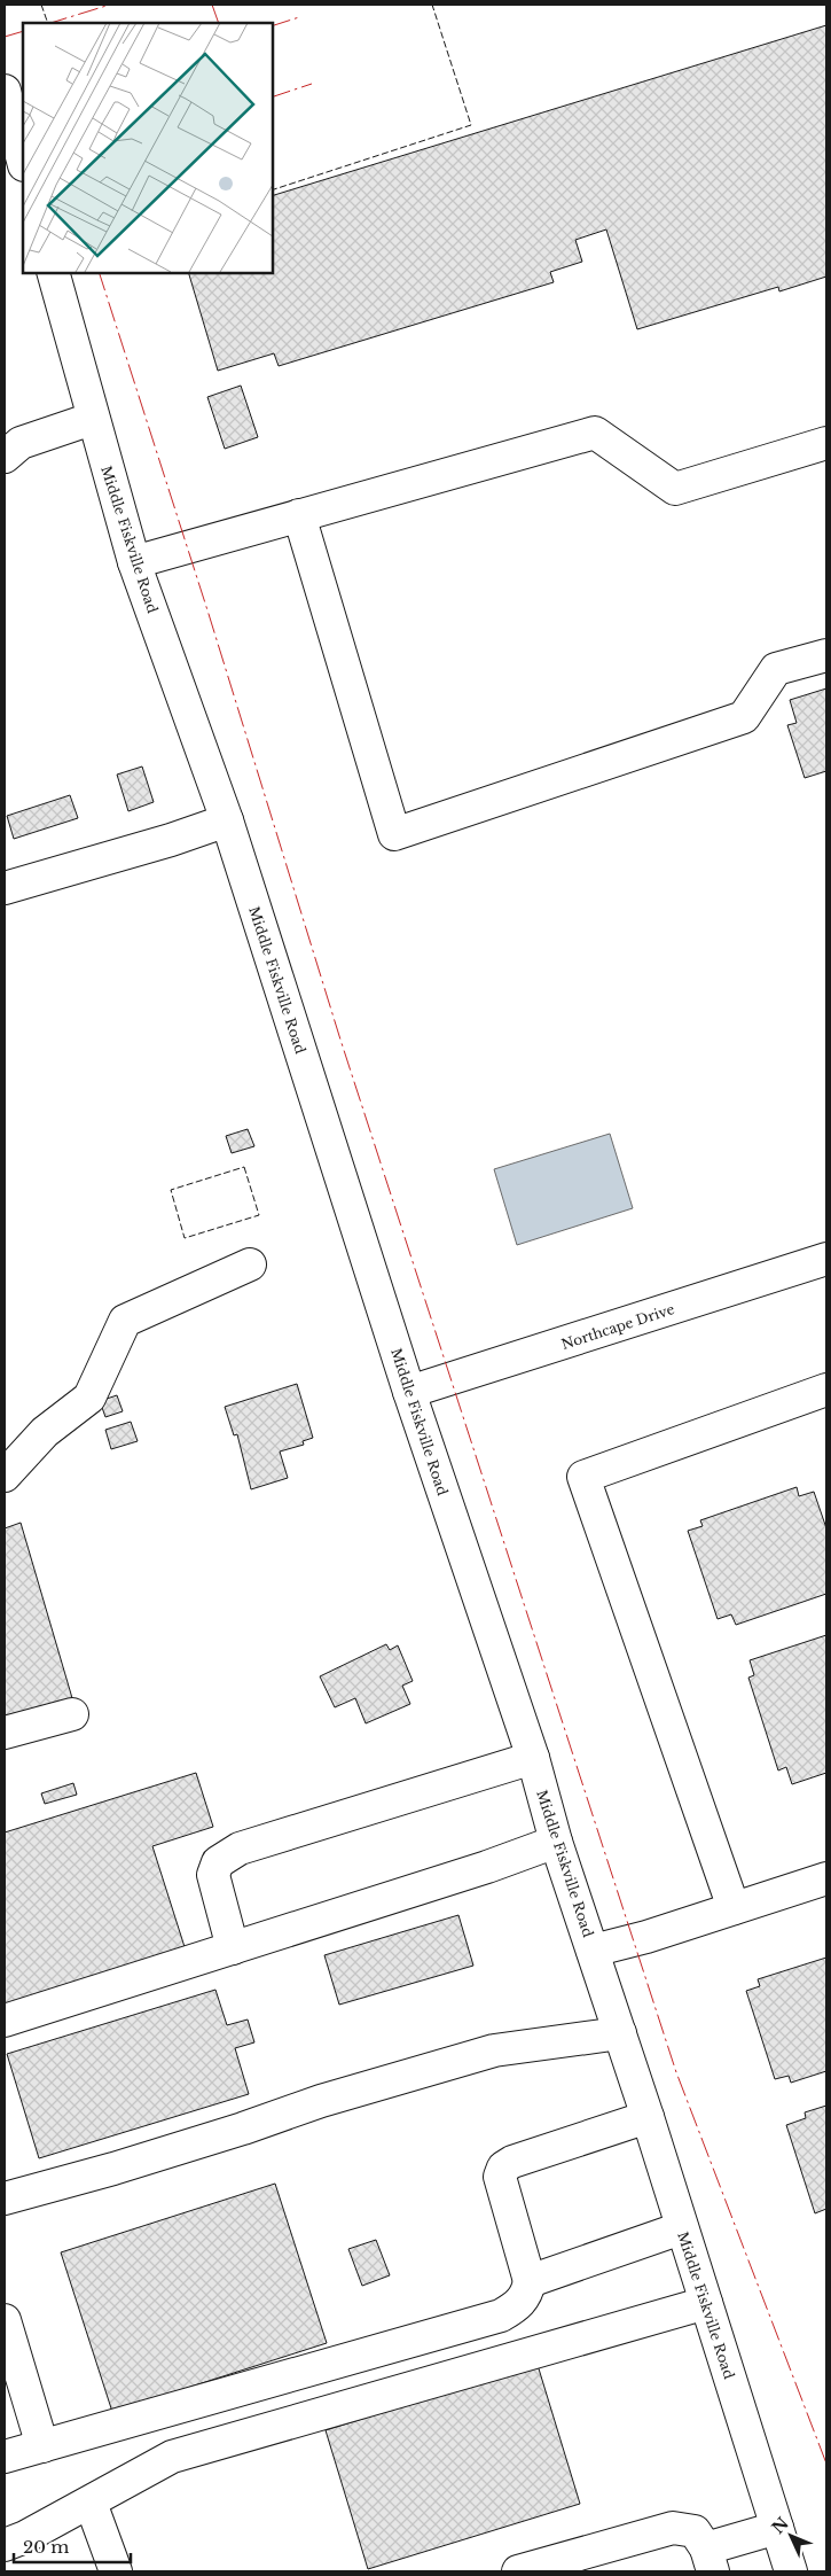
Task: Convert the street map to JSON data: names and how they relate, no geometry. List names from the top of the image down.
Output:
{
  "streets": {
    "street": ["Middle Fiskville Road", "Northcape Drive"]
  },
  "crossings": [
    ["Middle Fiskville Road", "Northcape Drive"]
  ],
  "scale_bar": "20 m",
  "north": "top left"
}
